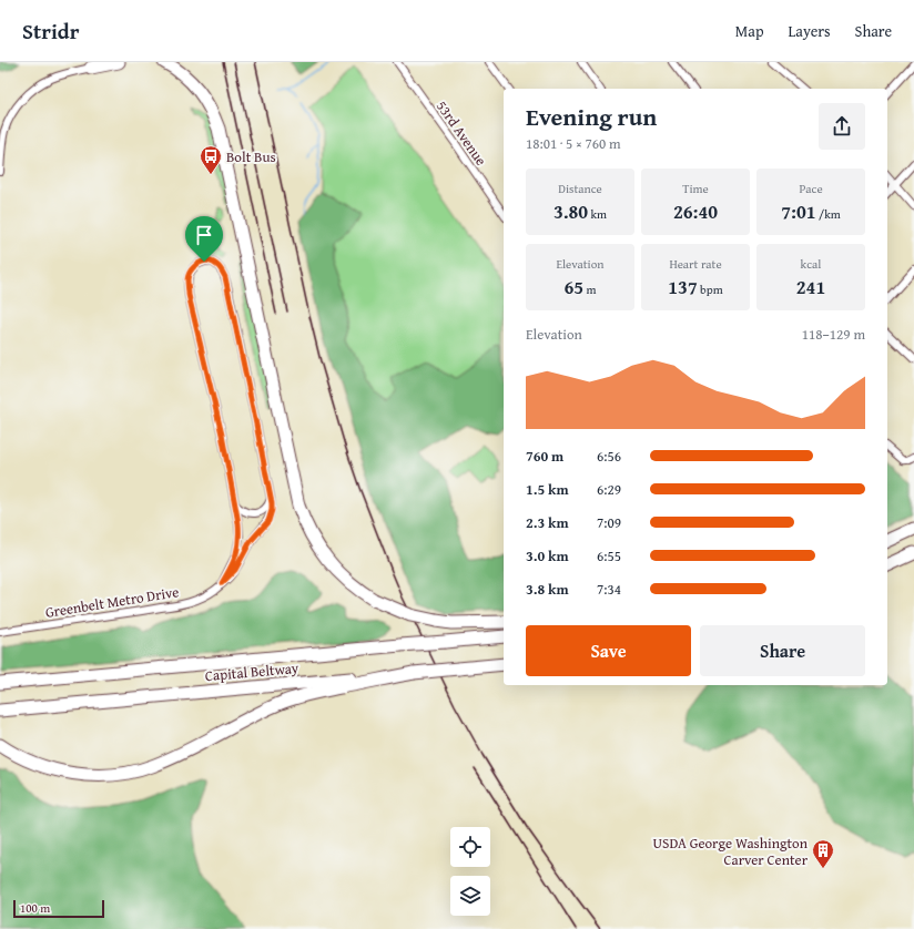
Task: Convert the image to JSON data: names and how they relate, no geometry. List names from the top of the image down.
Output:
{
  "streets": {
    "highway": ["Capital Beltway"],
    "street": ["53rd Avenue", "Greenbelt Metro Drive"]
  },
  "places": {
    "bus stop": ["Bolt Bus"],
    "building": ["USDA George Washington Carver Center"]
  },
  "scale_bar": "100 m",
  "page": {
    "header": "Stridr",
    "nav": ["Map", "Layers", "Share"],
    "heading": ["Evening run", "18:01 · 5 × 760 m"],
    "stats": [
      ["Distance", "3.80 km"],
      ["Time", "26:40"],
      ["Pace", "7:01 /km"],
      ["Elevation", "65 m"],
      ["Heart rate", "137 bpm"],
      ["kcal", "241"]
    ],
    "chart": ["Elevation", "118–129 m"],
    "list": [
      {
        "name": "760 m",
        "note": "6:56"
      },
      {
        "name": "1.5 km",
        "note": "6:29"
      },
      {
        "name": "2.3 km",
        "note": "7:09"
      },
      {
        "name": "3.0 km",
        "note": "6:55"
      },
      {
        "name": "3.8 km",
        "note": "7:34"
      }
    ],
    "buttons": ["Save", "Share"],
    "scale": "100 m"
  }
}
